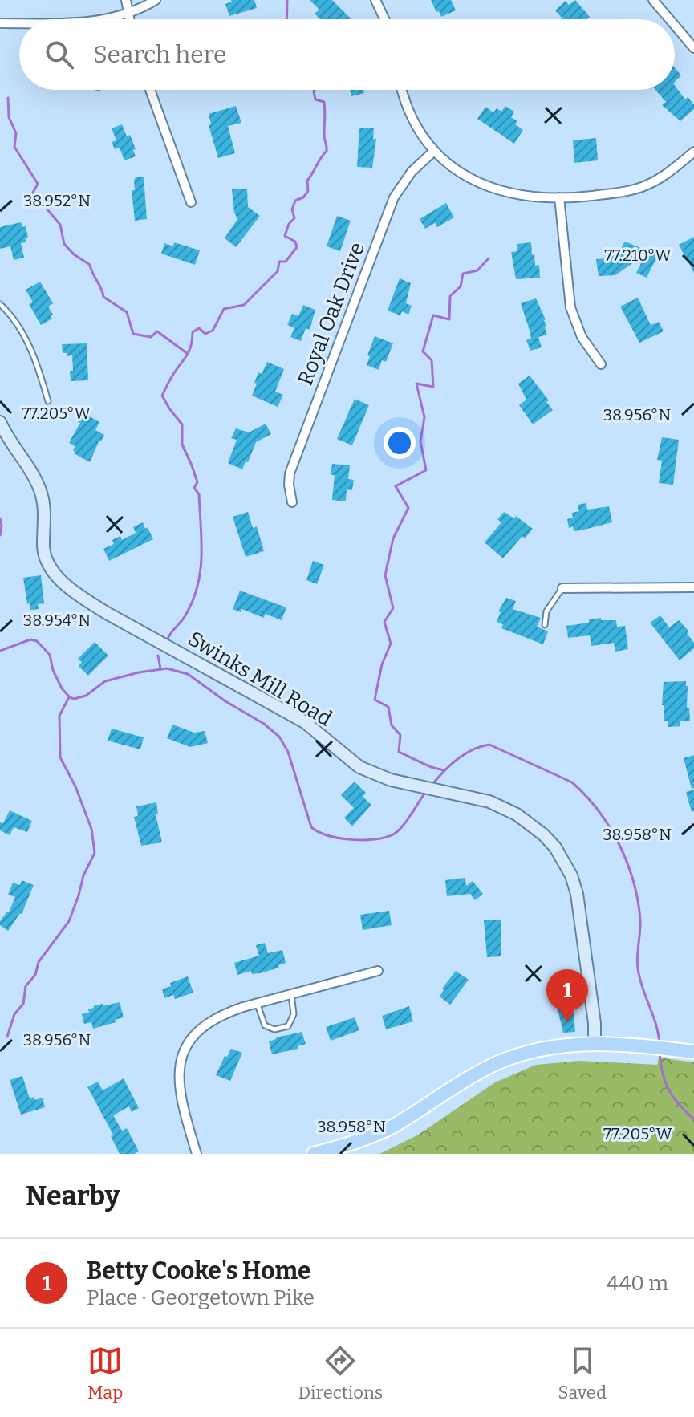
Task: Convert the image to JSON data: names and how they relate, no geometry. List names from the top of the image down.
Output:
{
  "streets": {
    "street": ["Royal Oak Drive", "Swinks Mill Road"]
  },
  "page": {
    "search": "Search here",
    "pins": "1",
    "heading": "Nearby",
    "list": [
      {
        "mark": "1",
        "name": "Betty Cooke's Home",
        "note": "Place · Georgetown Pike",
        "value": "440 m"
      }
    ],
    "nav": ["Map", "Directions", "Saved"]
  },
  "coordinates": [
    "38.952°N",
    "77.210°W",
    "77.205°W",
    "38.956°N",
    "38.954°N",
    "38.958°N"
  ]
}
